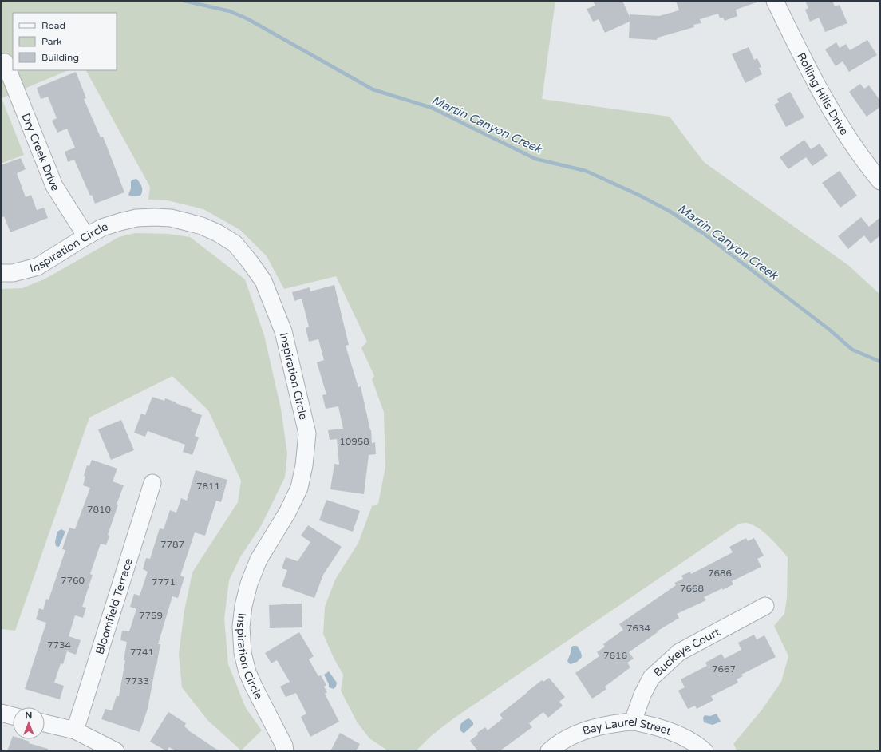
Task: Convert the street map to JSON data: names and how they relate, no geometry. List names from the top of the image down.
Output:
{
  "streets": {
    "street": [
      "Rolling Hills Drive",
      "Dry Creek Drive",
      "Inspiration Circle",
      "Bloomfield Terrace",
      "Buckeye Court",
      "Bay Laurel Street"
    ]
  },
  "crossings": [
    ["Dry Creek Drive", "Inspiration Circle"],
    ["Buckeye Court", "Bay Laurel Street"]
  ],
  "water": ["Martin Canyon Creek"],
  "house_numbers": [
    "10958",
    "7811",
    "7810",
    "7787",
    "7686",
    "7760",
    "7771",
    "7668",
    "7759",
    "7634",
    "7734",
    "7741",
    "7616",
    "7667",
    "7733"
  ],
  "legend": ["Road", "Park", "Building"],
  "north": "top"
}
